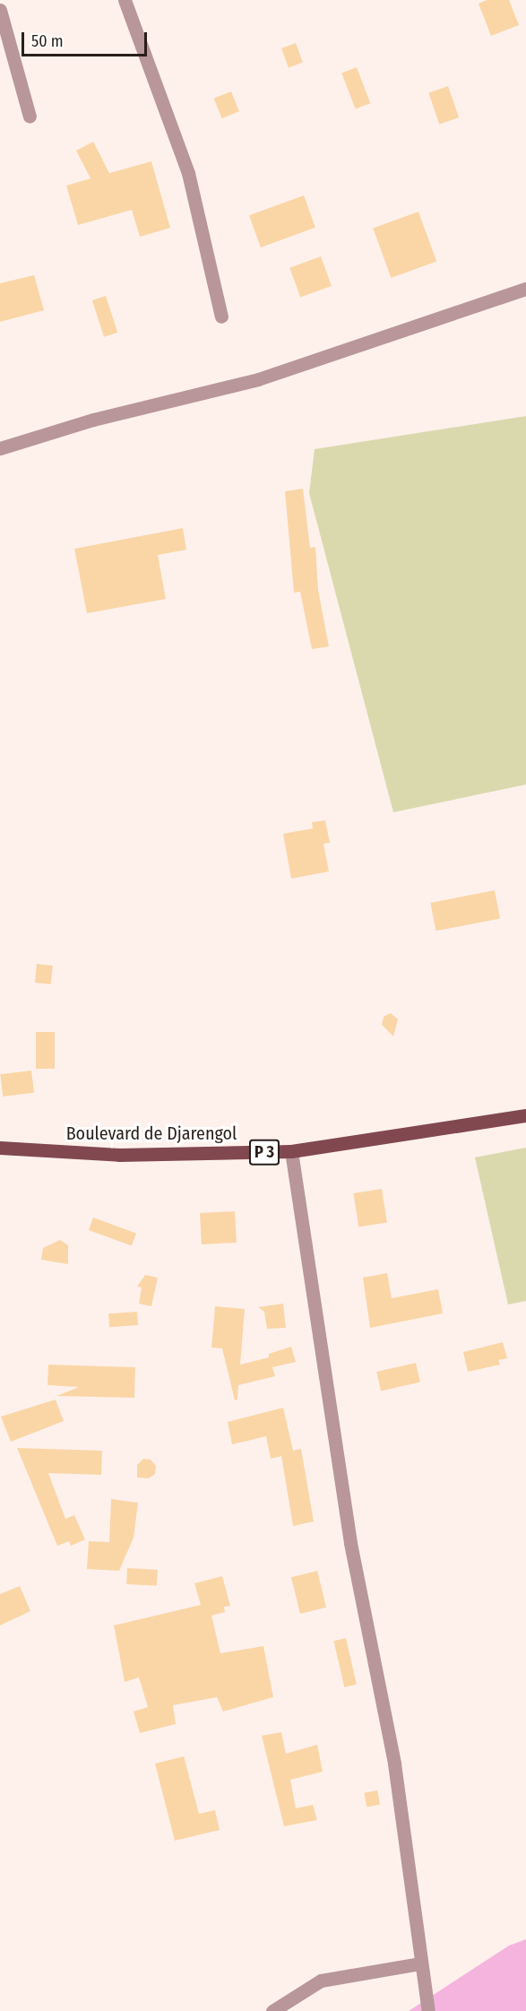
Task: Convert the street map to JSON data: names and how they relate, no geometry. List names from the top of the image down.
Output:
{
  "streets": {
    "main road": ["Boulevard de Djarengol", "P 3"]
  },
  "scale_bar": "50 m"
}
